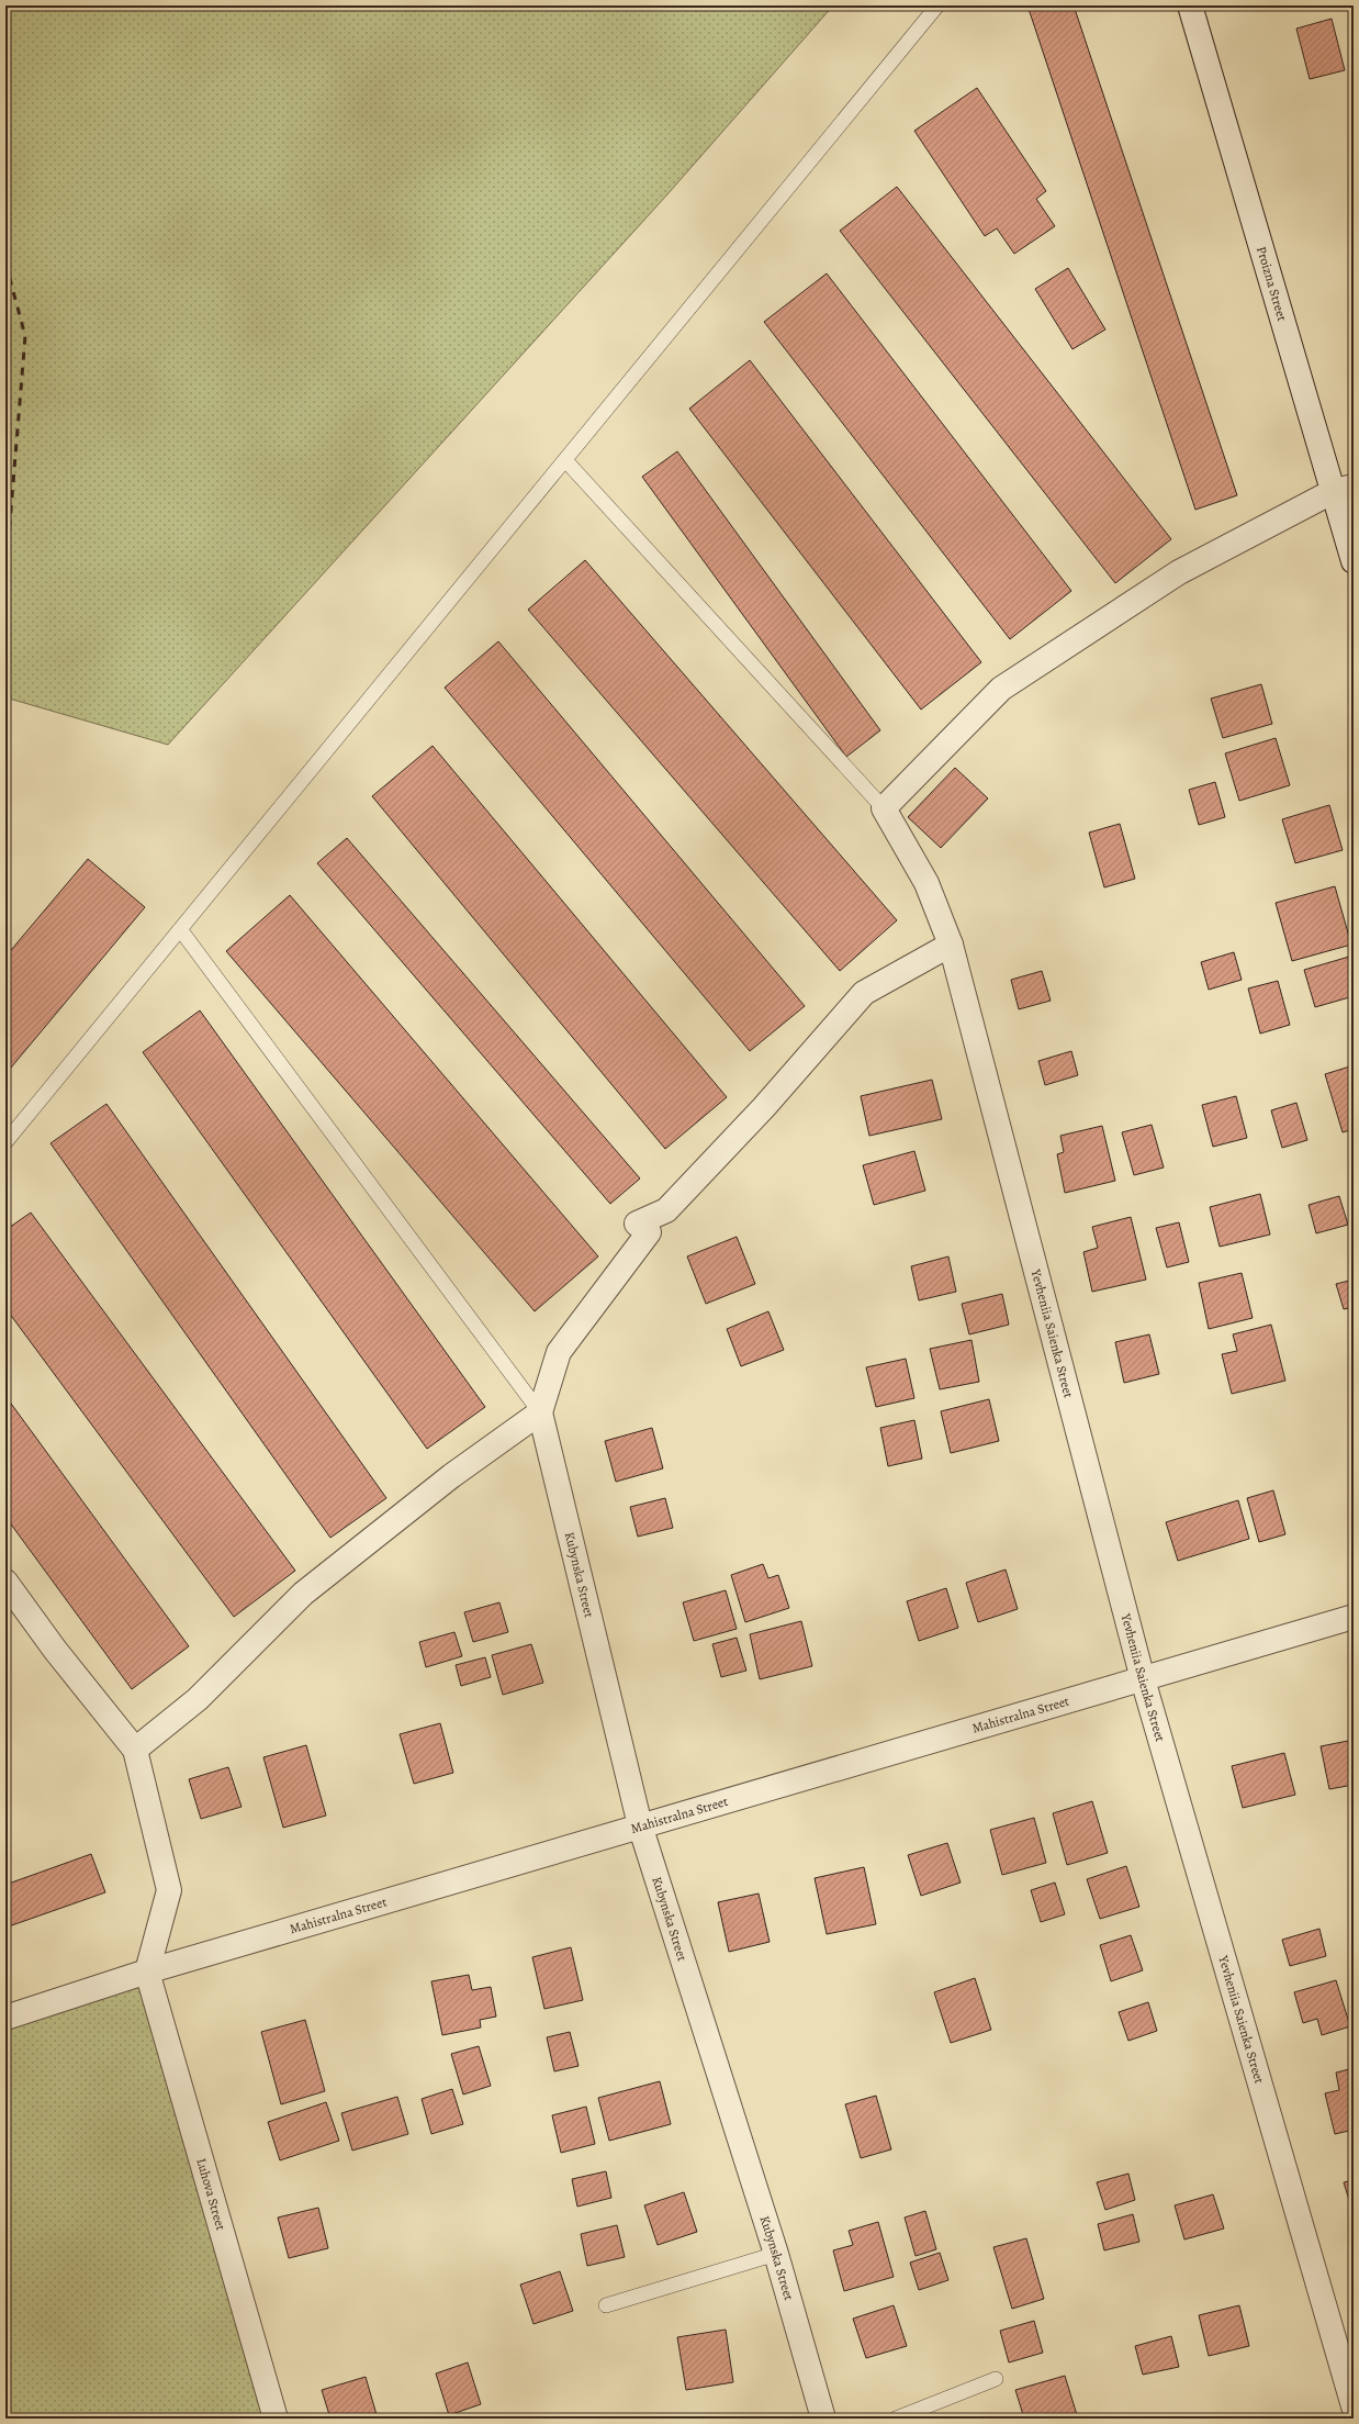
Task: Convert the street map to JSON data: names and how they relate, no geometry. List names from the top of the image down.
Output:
{
  "streets": {
    "street": [
      "Proizna Street",
      "Yevheniia Saienka Street",
      "Kubynska Street",
      "Mahistralna Street",
      "Luhova Street"
    ]
  },
  "crossings": [
    ["Yevheniia Saienka Street", "Mahistralna Street"],
    ["Kubynska Street", "Mahistralna Street"],
    ["Mahistralna Street", "Luhova Street"]
  ]
}
